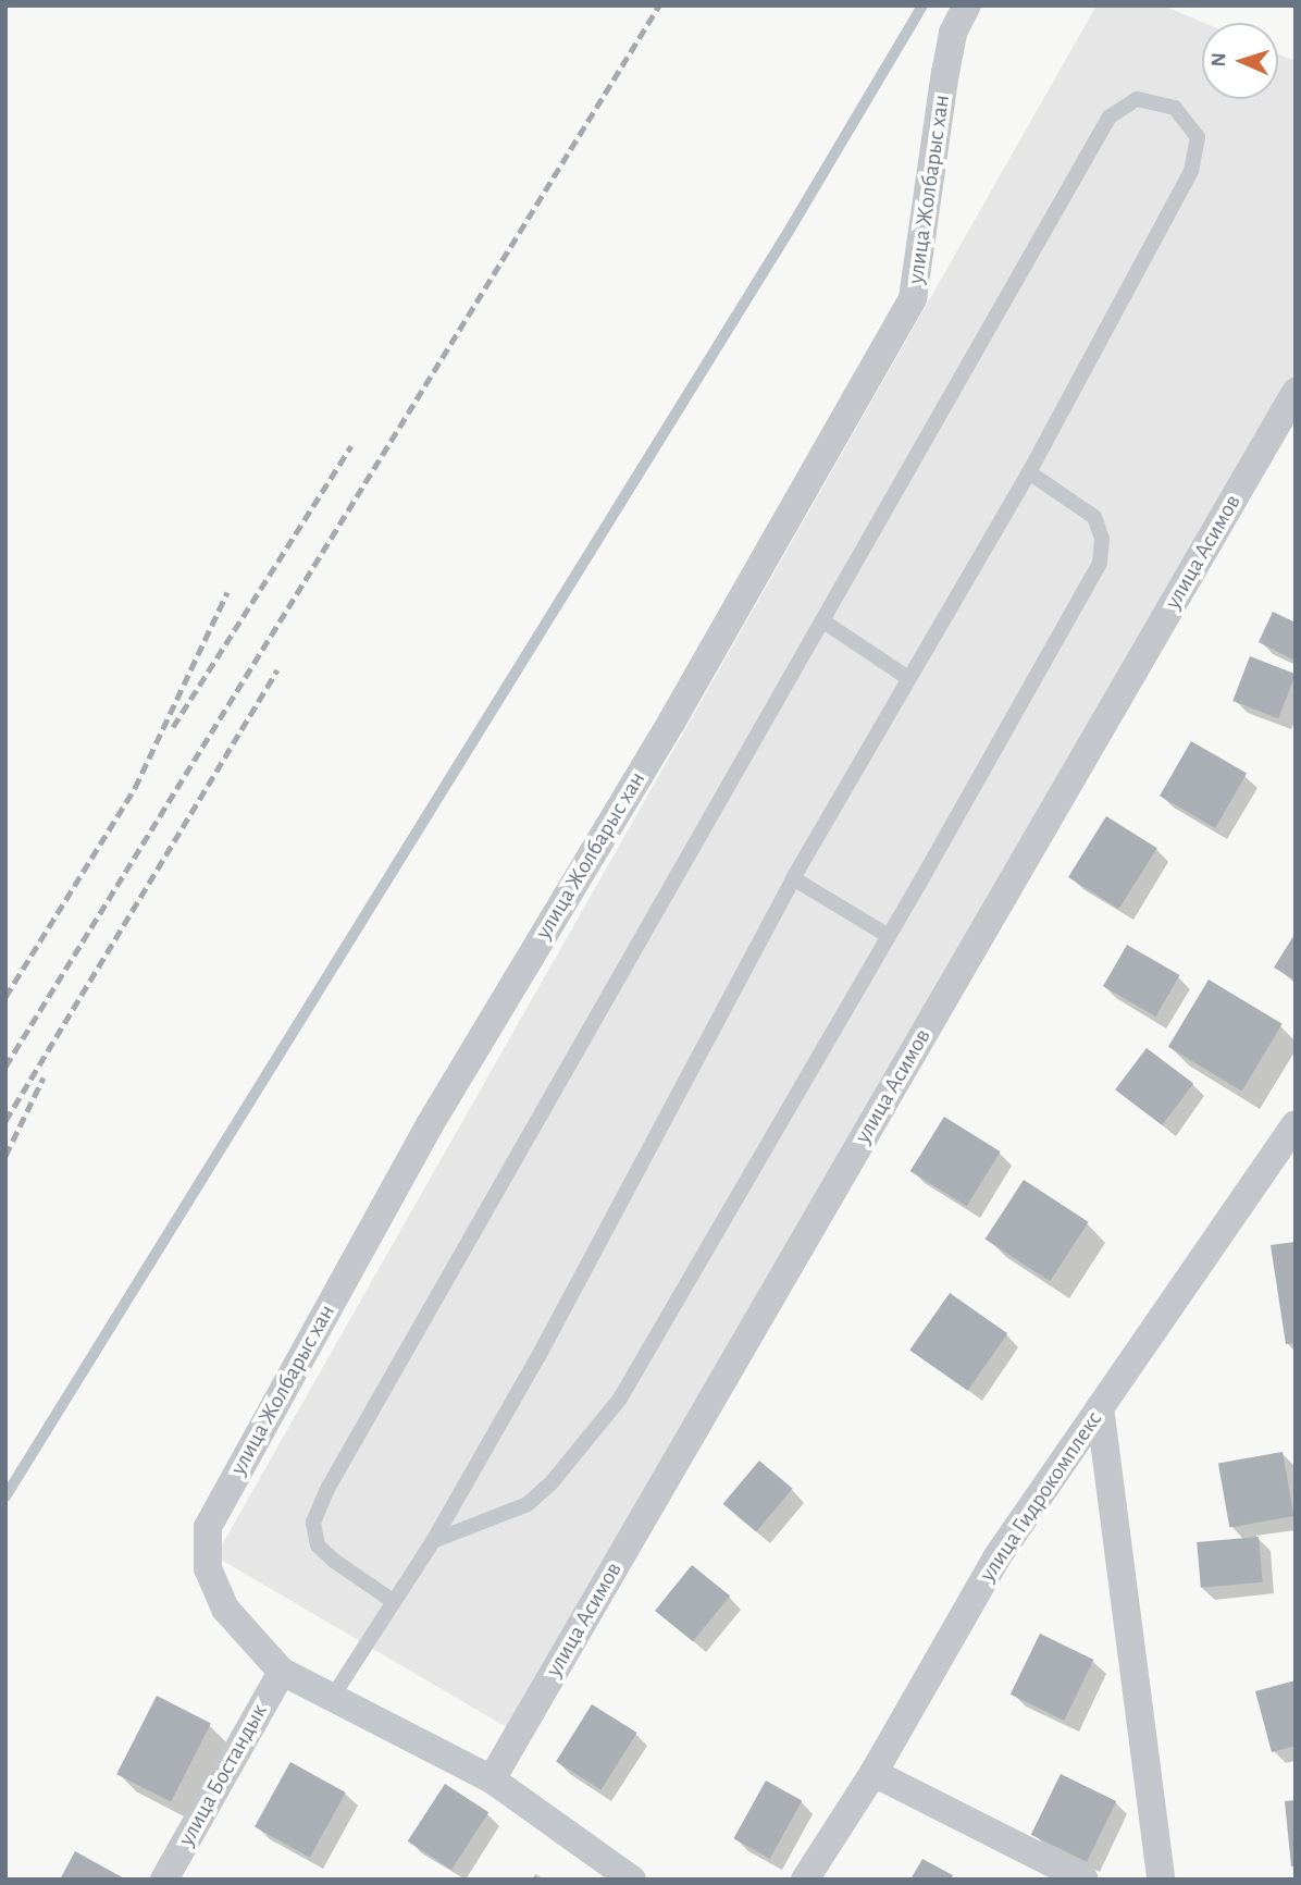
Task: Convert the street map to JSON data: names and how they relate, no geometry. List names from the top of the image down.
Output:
{
  "streets": {
    "street": [
      "улица Жолбарыс хан",
      "улица Асимов",
      "улица Гидрокомплекс",
      "улица Бостандык"
    ]
  },
  "crossings": [
    ["улица Жолбарыс хан", "улица Бостандык"]
  ],
  "north": "left"
}
